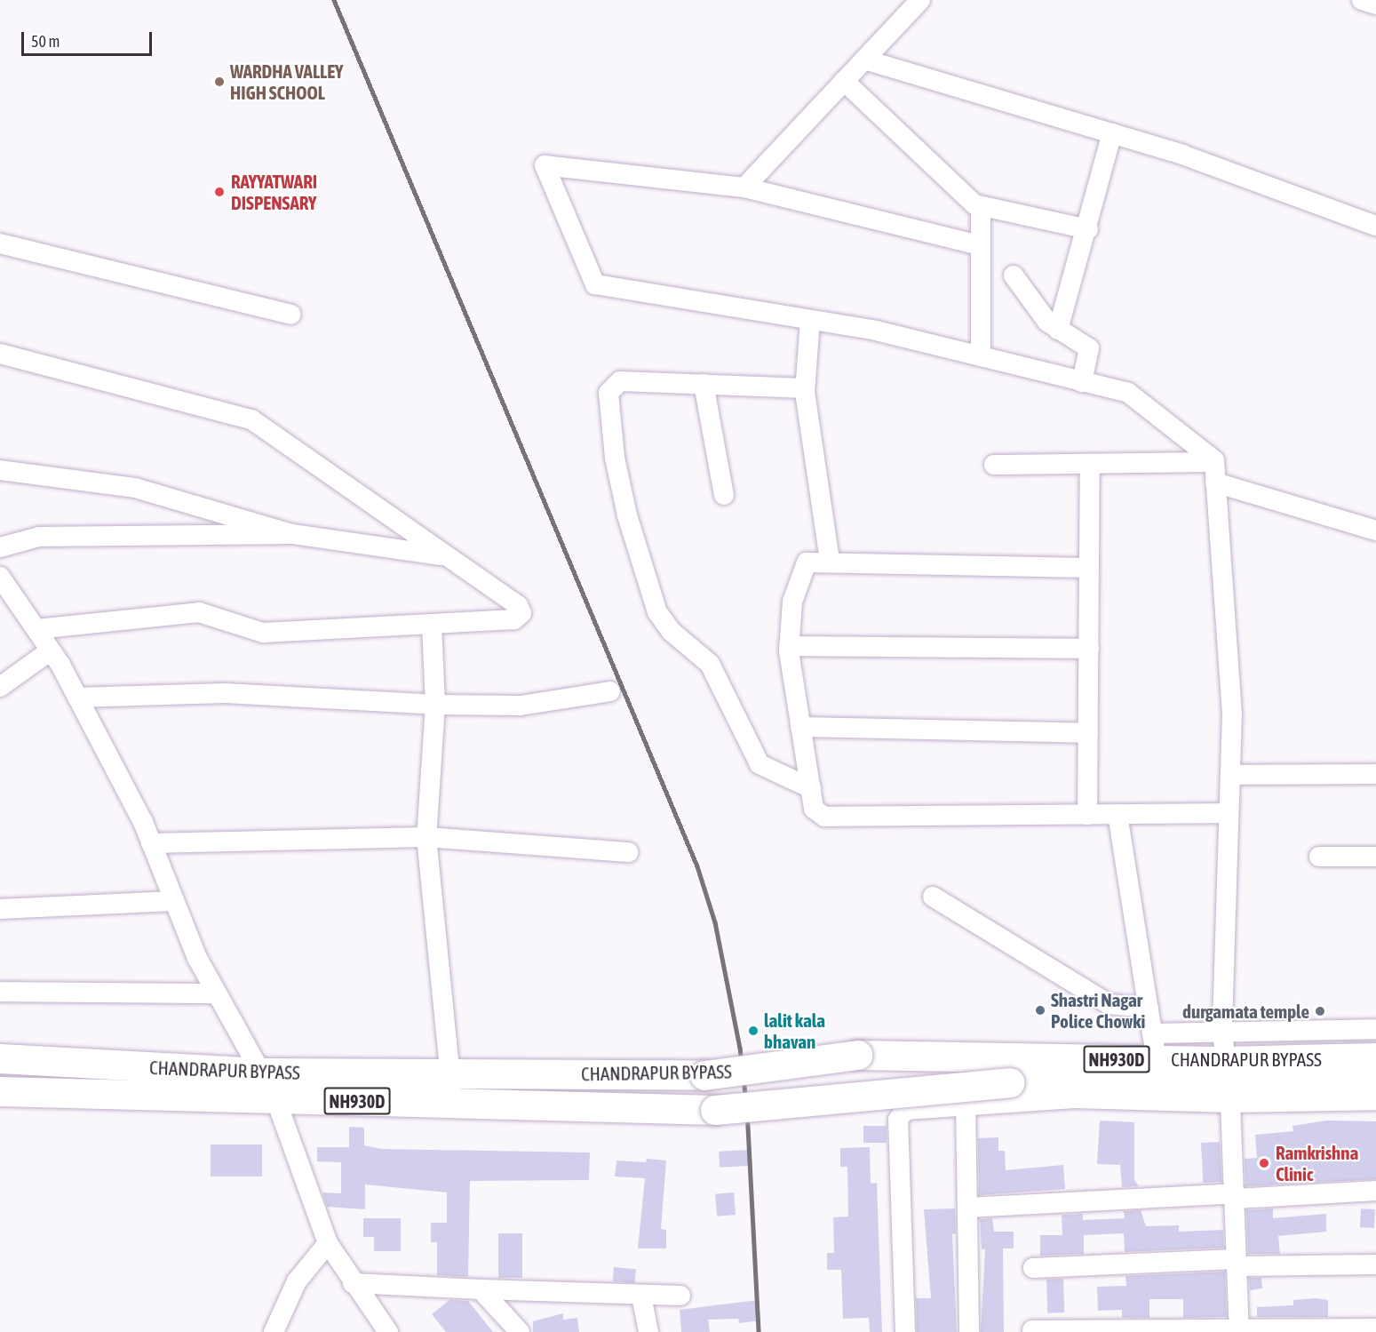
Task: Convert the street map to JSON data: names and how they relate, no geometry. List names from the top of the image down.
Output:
{
  "streets": {
    "highway": ["NH930D", "CHANDRAPUR BYPASS"]
  },
  "places": [
    "WARDHA VALLEY HIGH SCHOOL",
    "RAYYATWARI DISPENSARY",
    "Shastri Nagar Police Chowki",
    "durgamata temple",
    "lalit kala bhavan",
    "Ramkrishna Clinic"
  ],
  "scale_bar": "50 m"
}
